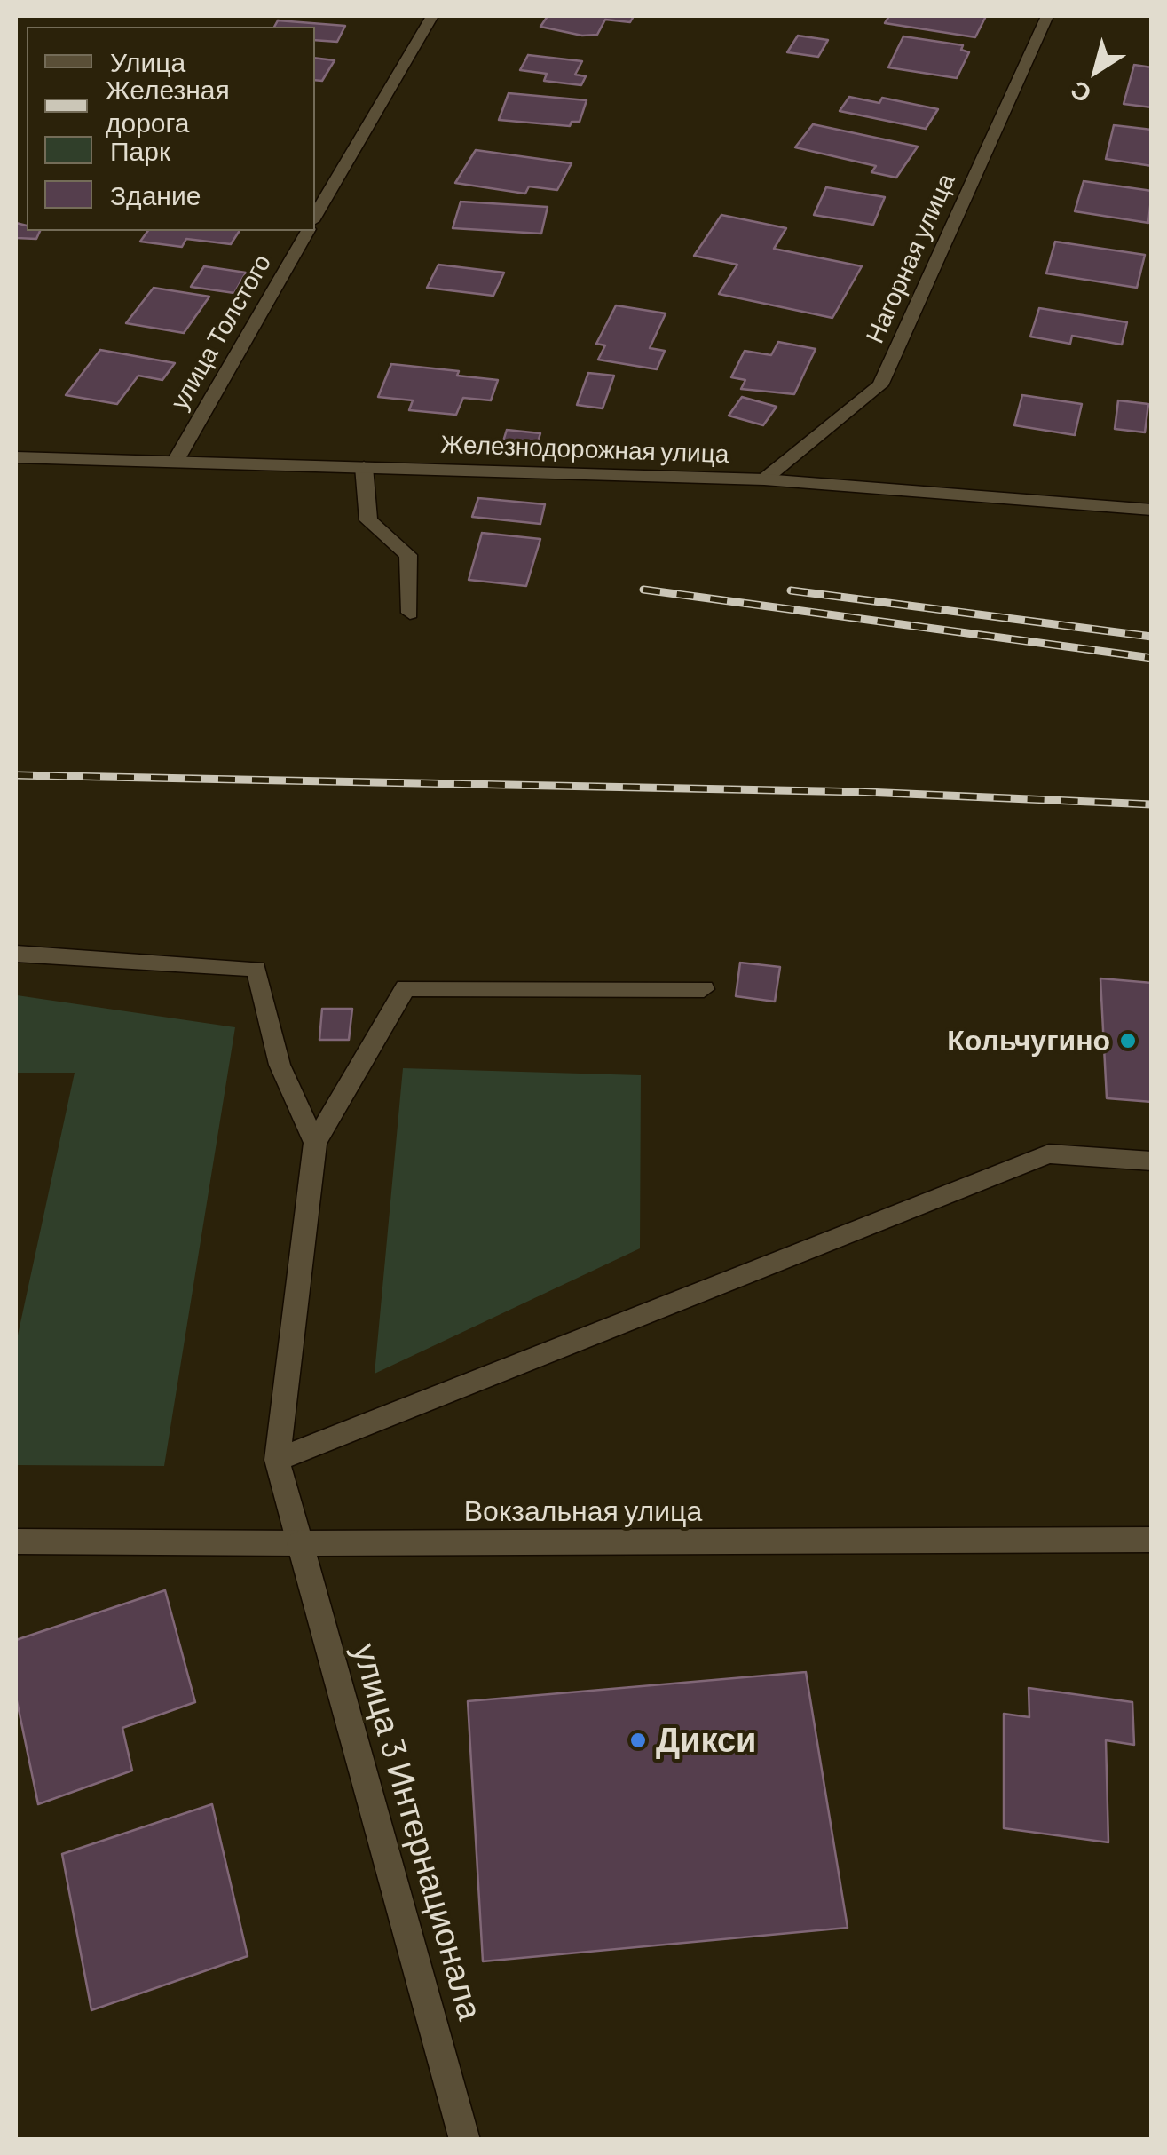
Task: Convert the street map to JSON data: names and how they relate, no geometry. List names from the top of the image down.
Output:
{
  "streets": {
    "street": [
      "Нагорная улица",
      "улица Толстого",
      "Железнодорожная улица",
      "Вокзальная улица",
      "улица 3 Интернационала"
    ]
  },
  "crossings": [
    ["Нагорная улица", "Железнодорожная улица"],
    ["улица Толстого", "Железнодорожная улица"],
    ["Вокзальная улица", "улица 3 Интернационала"]
  ],
  "places": ["Кольчугино", "Дикси"],
  "legend": [
    "Улица",
    "Железная дорога",
    "Парк",
    "Здание"
  ],
  "north": "bottom left"
}
